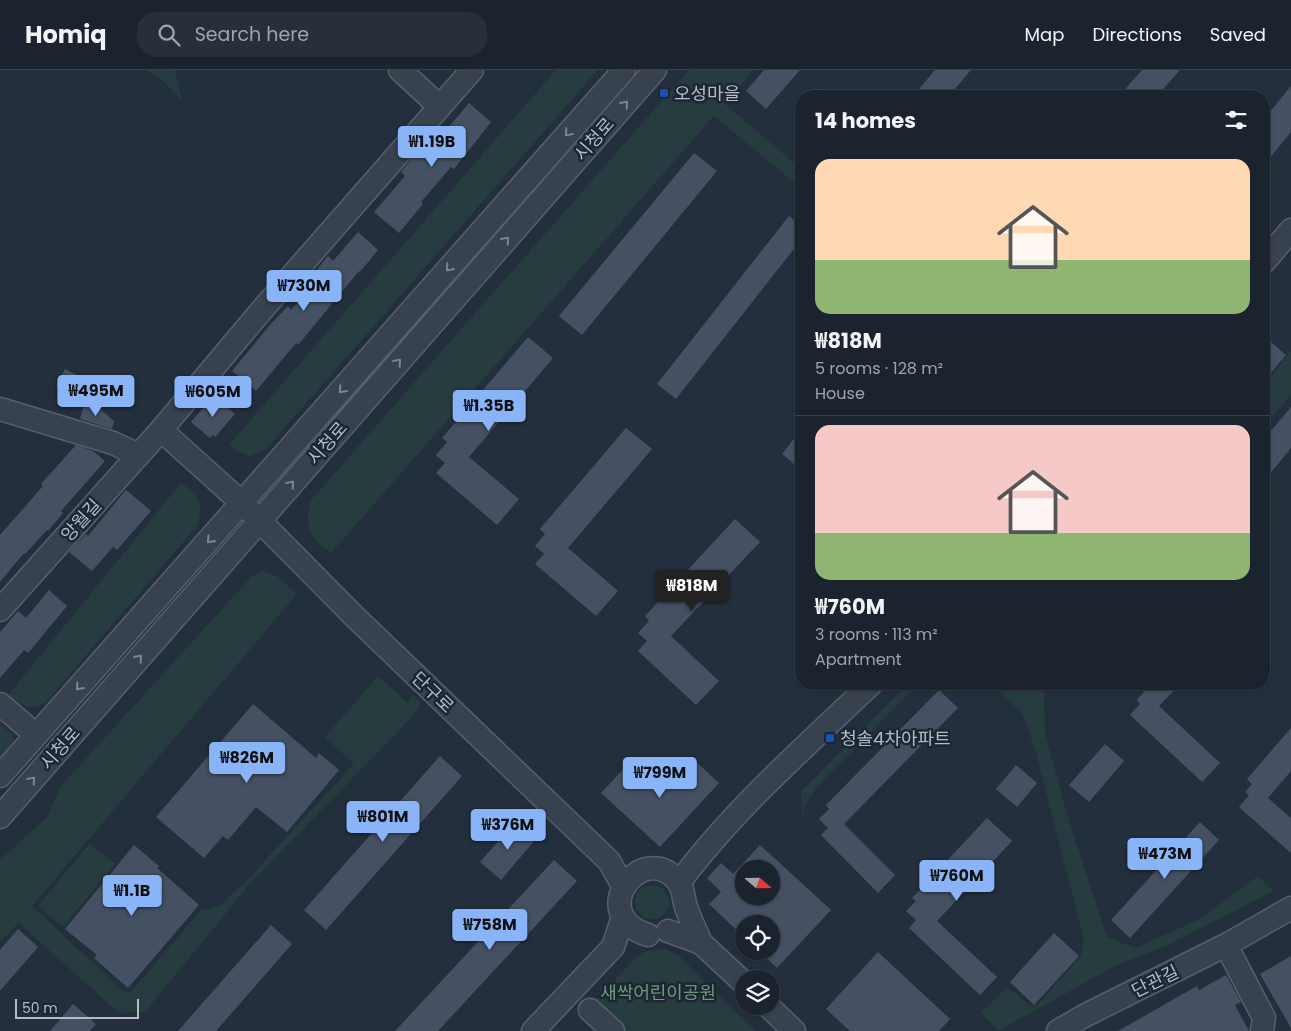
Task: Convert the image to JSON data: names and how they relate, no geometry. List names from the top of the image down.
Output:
{
  "streets": {
    "street": [
      "시청로",
      "앙월길",
      "단구로",
      "단관길"
    ]
  },
  "crossings": [
    ["시청로", "단구로"]
  ],
  "parks": ["새싹어린이공원"],
  "places": {
    "transit": ["오성마을", "청솔4차아파트"]
  },
  "scale_bar": "50 m",
  "north": "right",
  "page": {
    "header": "Homiq",
    "search": "Search here",
    "nav": ["Map", "Directions", "Saved"],
    "heading": "14 homes",
    "price": [
      "₩1.19B",
      "₩730M",
      "₩495M",
      "₩605M",
      "₩1.35B",
      "₩818M",
      "₩826M",
      "₩799M",
      "₩801M",
      "₩376M",
      "₩473M",
      "₩760M",
      "₩1.1B",
      "₩758M"
    ],
    "list": [
      {
        "name": "₩818M",
        "note": "5 rooms · 128 m² · House"
      },
      {
        "name": "₩760M",
        "note": "3 rooms · 113 m² · Apartment"
      }
    ],
    "scale": "50 m"
  }
}
